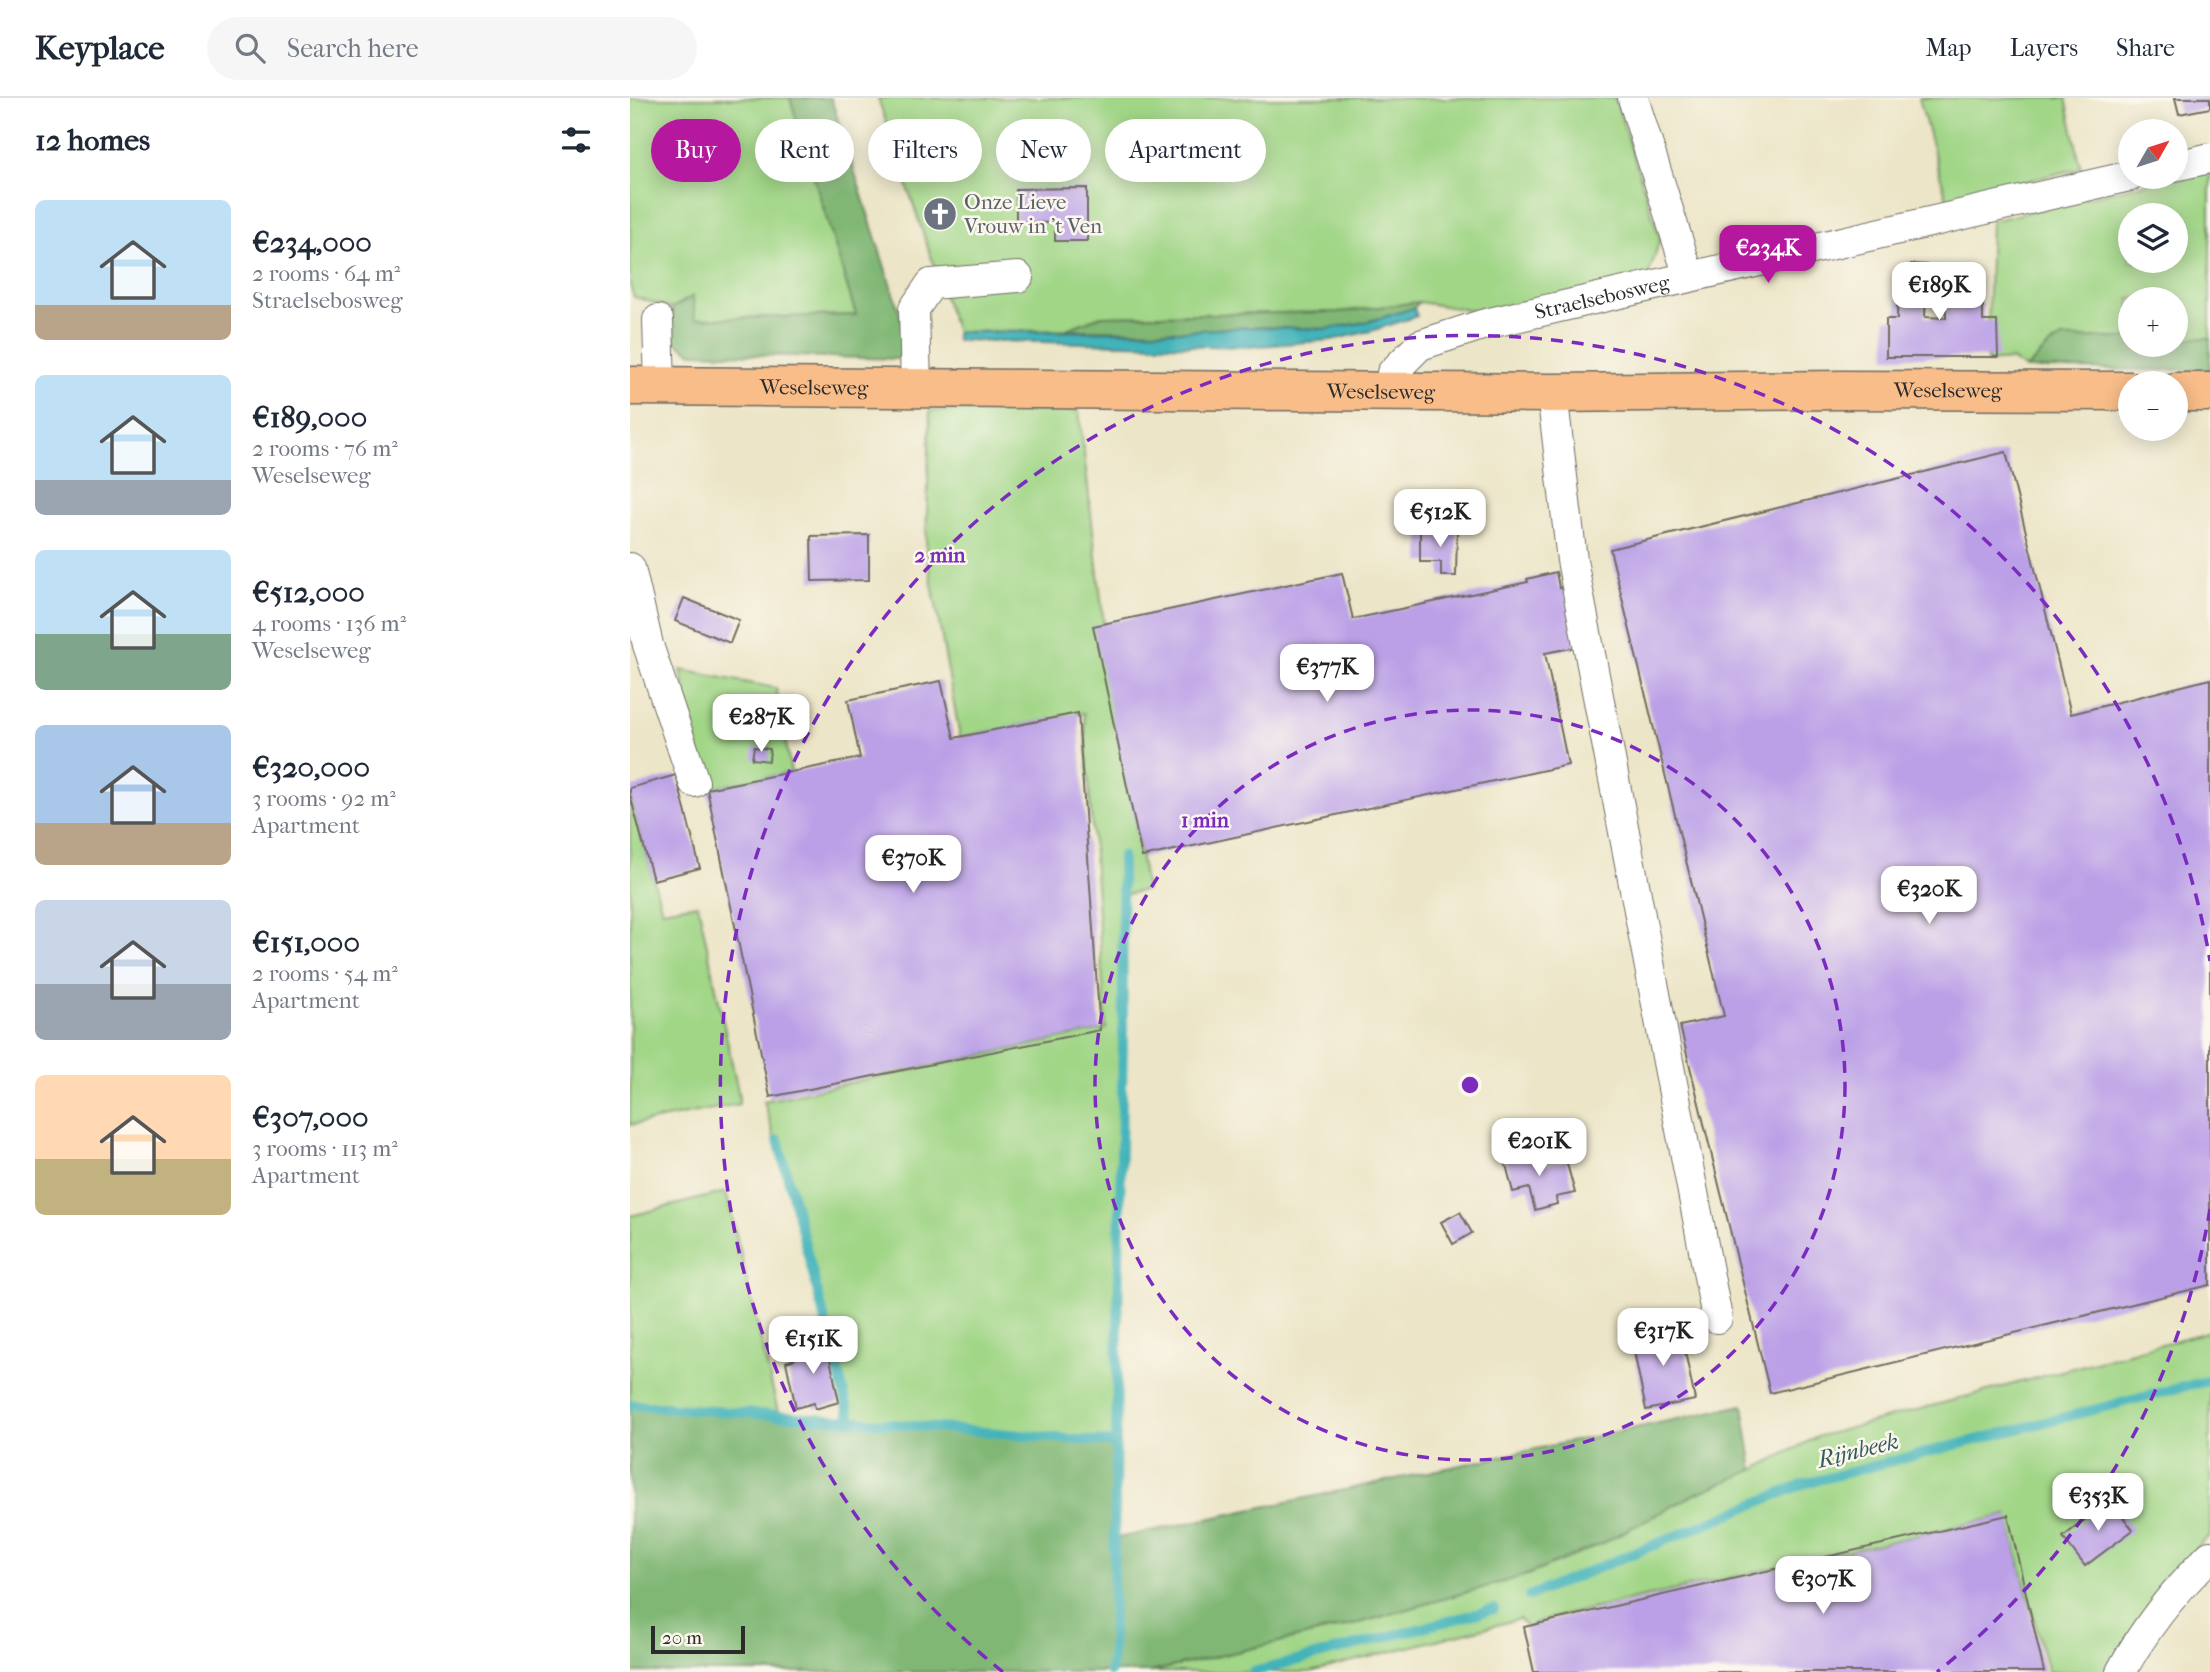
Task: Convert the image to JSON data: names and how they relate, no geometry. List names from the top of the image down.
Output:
{
  "streets": {
    "main road": ["Weselseweg"],
    "street": ["Straelsebosweg"]
  },
  "crossings": [
    ["Straelsebosweg", "Weselseweg"]
  ],
  "water": ["Rijnbeek"],
  "places": {
    "church": ["Onze Lieve Vrouw in 't Ven"]
  },
  "scale_bar": "20 m",
  "north": "top right",
  "page": {
    "header": "Keyplace",
    "search": "Search here",
    "nav": ["Map", "Layers", "Share"],
    "heading": "12 homes",
    "map_buttons": ["+", "−"],
    "chip": [
      "Buy",
      "Rent",
      "Filters",
      "New",
      "Apartment"
    ],
    "list": [
      {
        "name": "€234,000",
        "note": "2 rooms · 64 m² · Straelsebosweg"
      },
      {
        "name": "€189,000",
        "note": "2 rooms · 76 m² · Weselseweg"
      },
      {
        "name": "€512,000",
        "note": "4 rooms · 136 m² · Weselseweg"
      },
      {
        "name": "€320,000",
        "note": "3 rooms · 92 m² · Apartment"
      },
      {
        "name": "€151,000",
        "note": "2 rooms · 54 m² · Apartment"
      },
      {
        "name": "€307,000",
        "note": "3 rooms · 113 m² · Apartment"
      }
    ],
    "price": [
      "€234K",
      "€189K",
      "€512K",
      "€377K",
      "€287K",
      "€370K",
      "€320K",
      "€201K",
      "€317K",
      "€151K",
      "€353K",
      "€307K"
    ],
    "scale": "20 m"
  },
  "rings": ["2 min", "1 min"]
}
